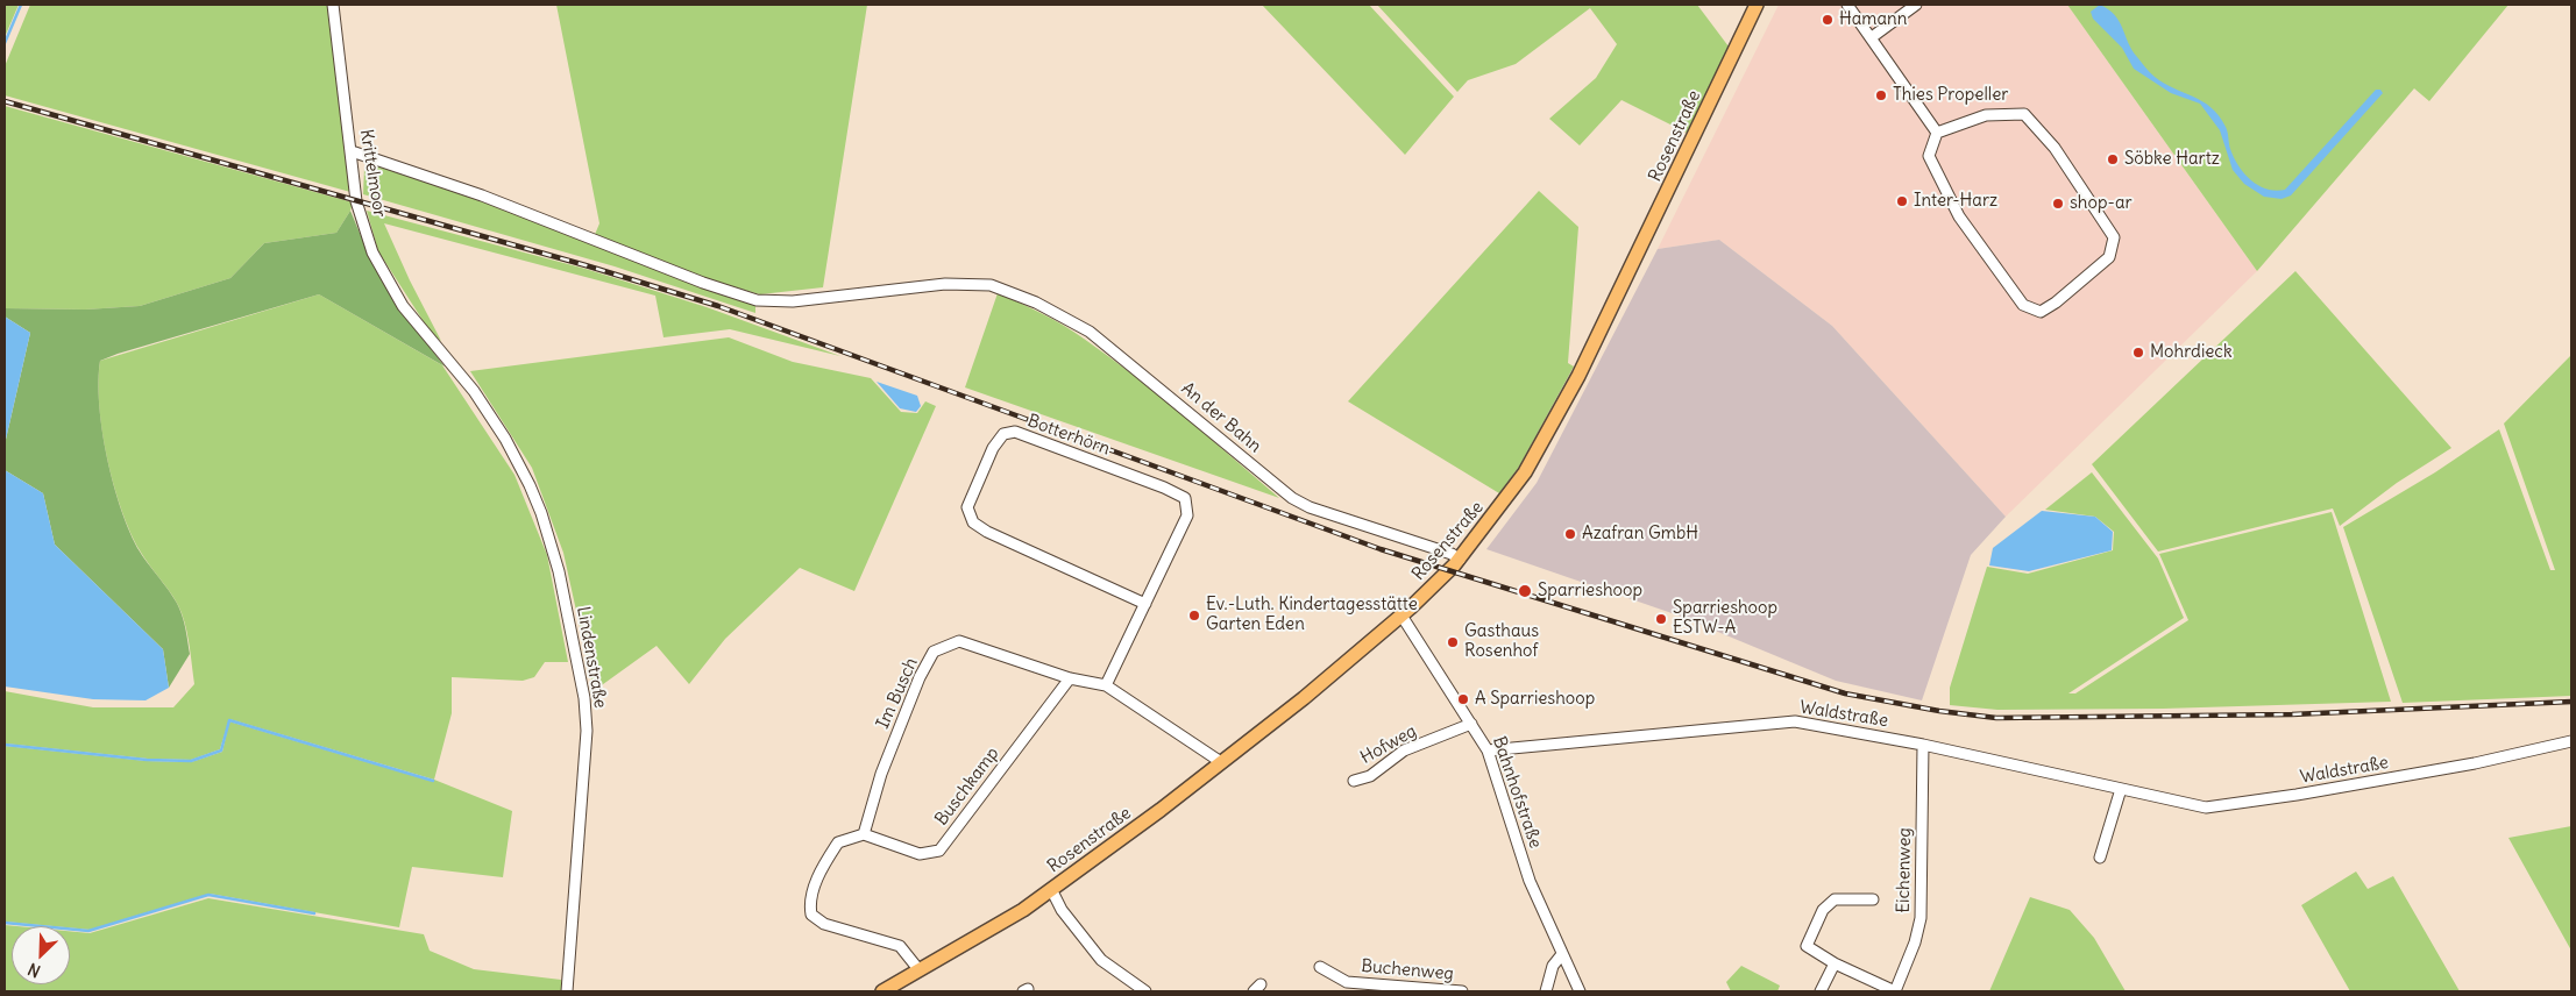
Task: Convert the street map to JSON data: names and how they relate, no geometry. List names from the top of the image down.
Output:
{
  "streets": {
    "main road": ["Rosenstraße"],
    "street": [
      "Krittelmoor",
      "An der Bahn",
      "Botterhörn",
      "Lindenstraße",
      "Im Busch",
      "Waldstraße",
      "Hofweg",
      "Buschkamp",
      "Bahnhofstraße",
      "Eichenweg",
      "Buchenweg"
    ]
  },
  "crossings": [
    ["Rosenstraße", "An der Bahn"],
    ["Rosenstraße", "Im Busch"],
    ["Rosenstraße", "Bahnhofstraße"],
    ["Krittelmoor", "An der Bahn"],
    ["Krittelmoor", "Lindenstraße"],
    ["Botterhörn", "Im Busch"],
    ["Im Busch", "Buschkamp"],
    ["Waldstraße", "Bahnhofstraße"],
    ["Waldstraße", "Eichenweg"],
    ["Hofweg", "Bahnhofstraße"]
  ],
  "places": [
    "Hamann",
    "Thies Propeller",
    "Söbke Hartz",
    "Inter-Harz",
    "shop-ar",
    "Mohrdieck",
    "Azafran GmbH",
    "Sparrieshoop",
    "Ev.-Luth. Kindertagesstätte Garten Eden",
    "Sparrieshoop ESTW-A",
    "Gasthaus Rosenhof",
    "A Sparrieshoop"
  ],
  "north": "bottom left"
}
